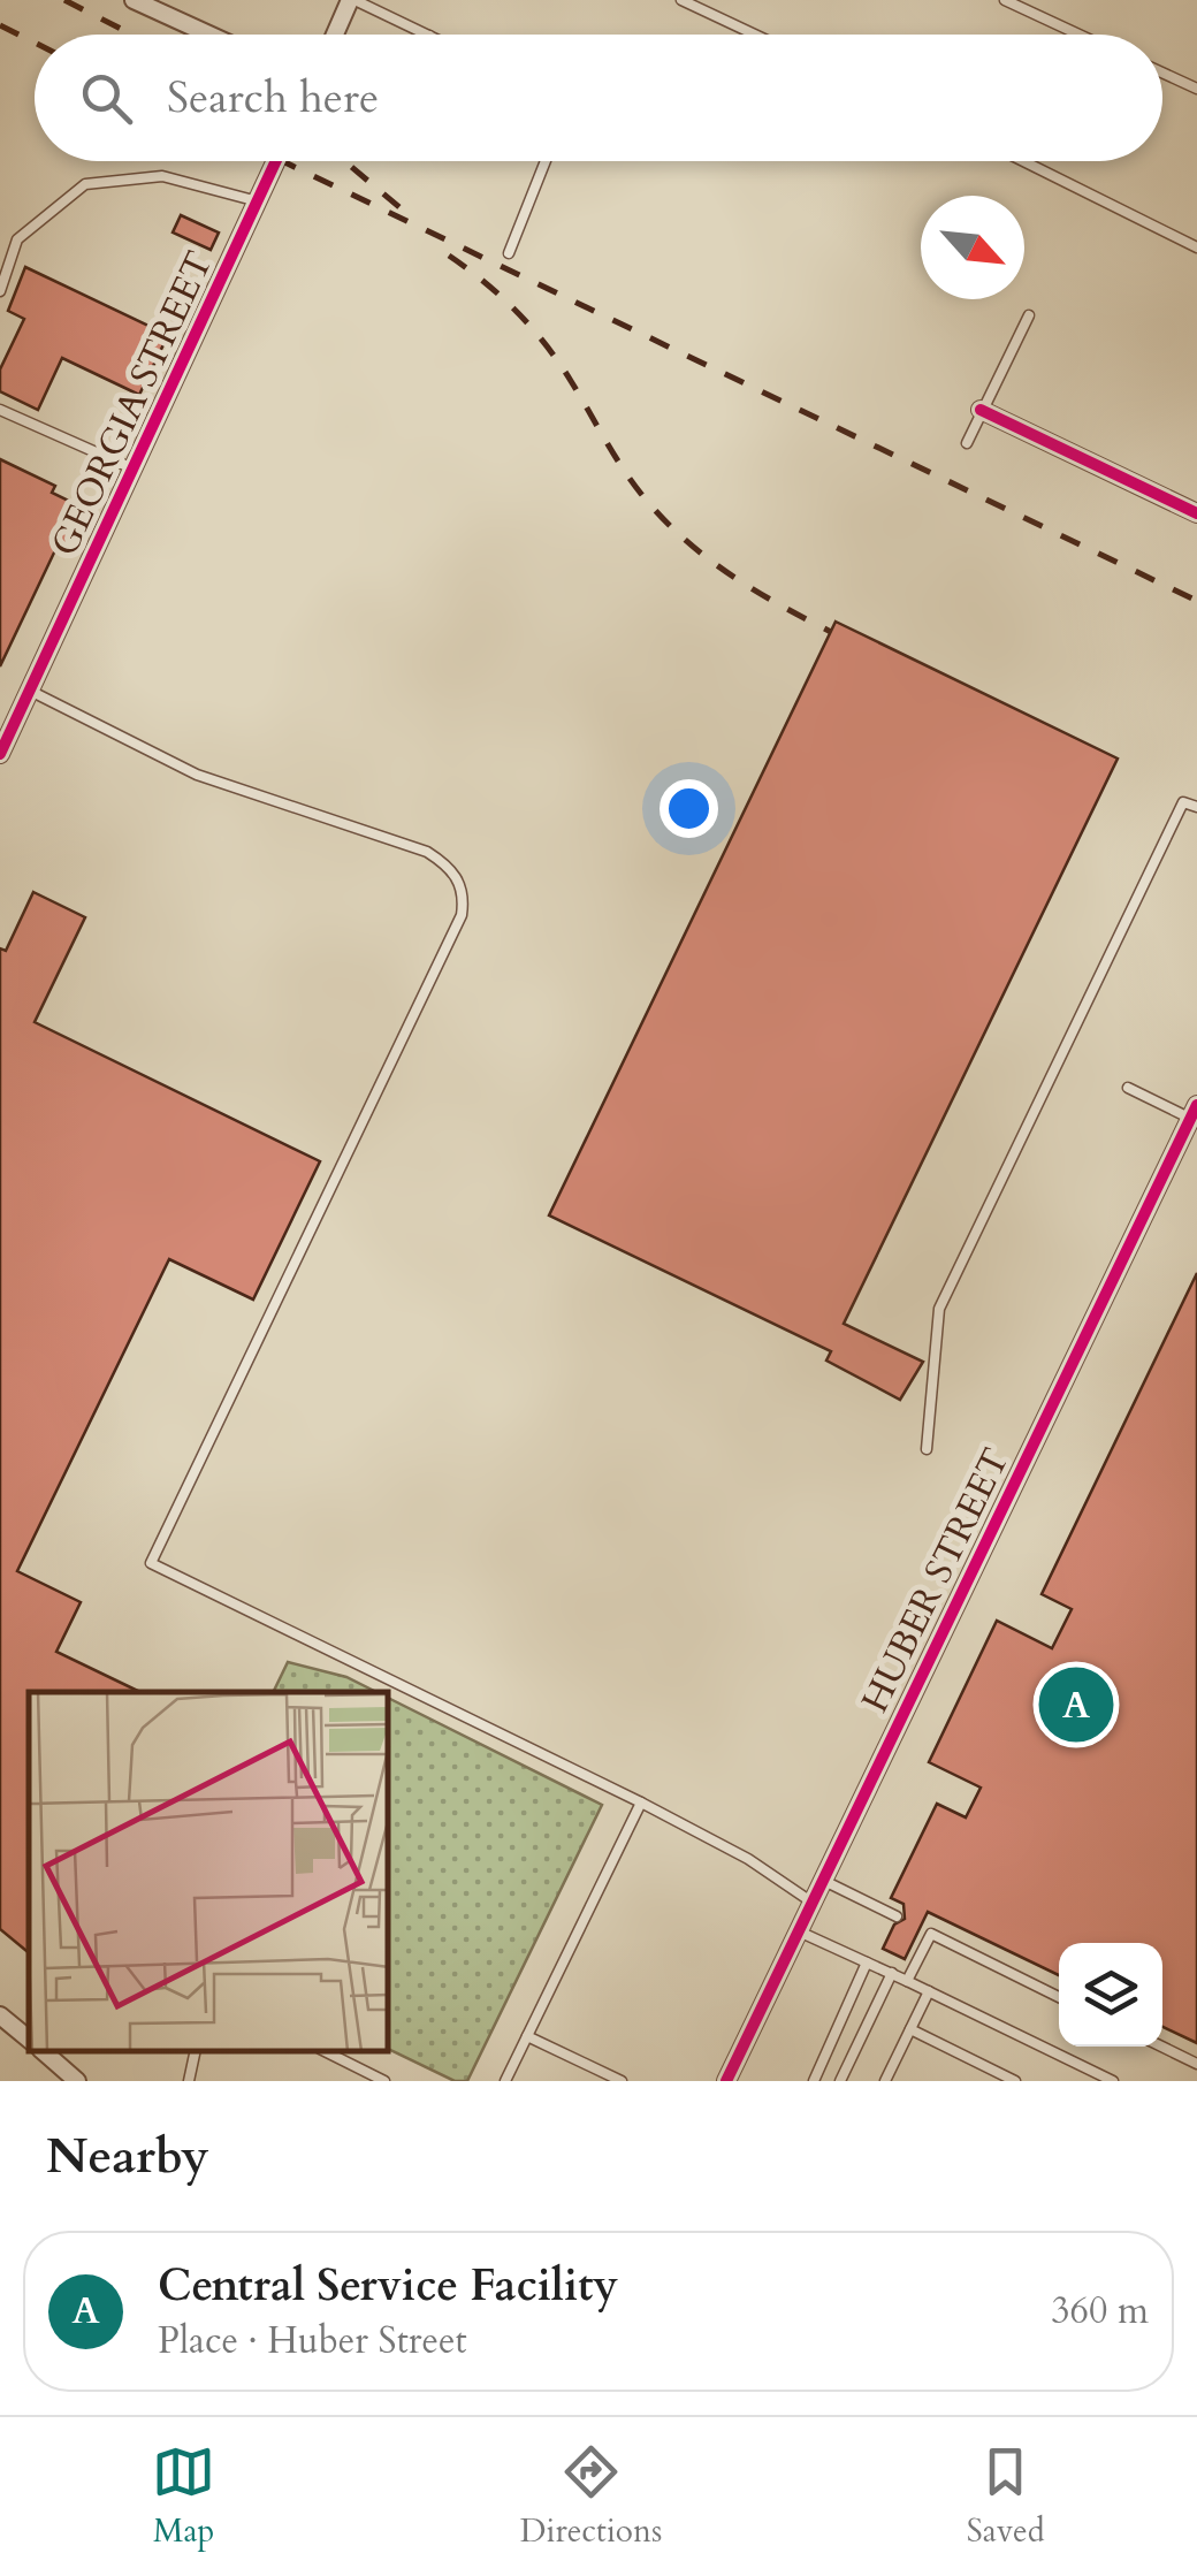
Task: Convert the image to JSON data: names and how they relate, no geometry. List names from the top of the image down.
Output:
{
  "streets": {
    "street": ["GEORGIA STREET", "HUBER STREET"]
  },
  "north": "bottom right",
  "page": {
    "search": "Search here",
    "pins": "A",
    "heading": "Nearby",
    "list": [
      {
        "mark": "A",
        "name": "Central Service Facility",
        "note": "Place · Huber Street",
        "value": "360 m"
      }
    ],
    "nav": ["Map", "Directions", "Saved"]
  }
}
